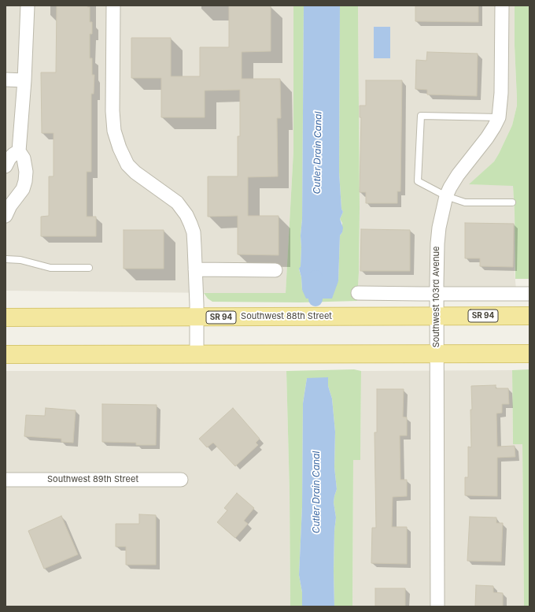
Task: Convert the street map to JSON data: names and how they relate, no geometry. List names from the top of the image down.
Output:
{
  "streets": {
    "main road": ["SR 94", "Southwest 88th Street"],
    "street": ["Southwest 103rd Avenue", "Southwest 89th Street"]
  },
  "crossings": [
    ["Southwest 103rd Avenue", "Southwest 88th Street"]
  ],
  "water": ["Cutler Drain Canal"]
}
